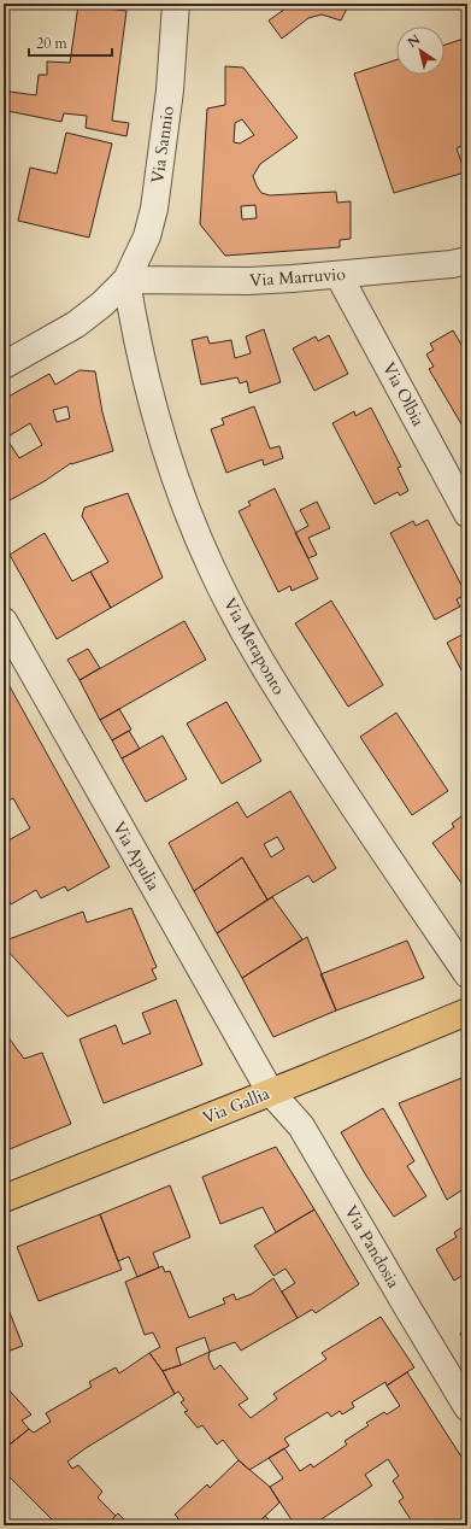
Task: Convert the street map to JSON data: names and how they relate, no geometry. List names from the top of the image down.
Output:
{
  "streets": {
    "main road": ["Via Gallia"],
    "street": [
      "Via Sannio",
      "Via Marruvio",
      "Via Olbia",
      "Via Metaponto",
      "Via Apulia",
      "Via Pandosia"
    ]
  },
  "crossings": [
    ["Via Sannio", "Via Marruvio"],
    ["Via Sannio", "Via Metaponto"],
    ["Via Marruvio", "Via Olbia"],
    ["Via Marruvio", "Via Metaponto"],
    ["Via Apulia", "Via Gallia"],
    ["Via Apulia", "Via Pandosia"],
    ["Via Gallia", "Via Pandosia"]
  ],
  "scale_bar": "20 m",
  "north": "top left"
}
